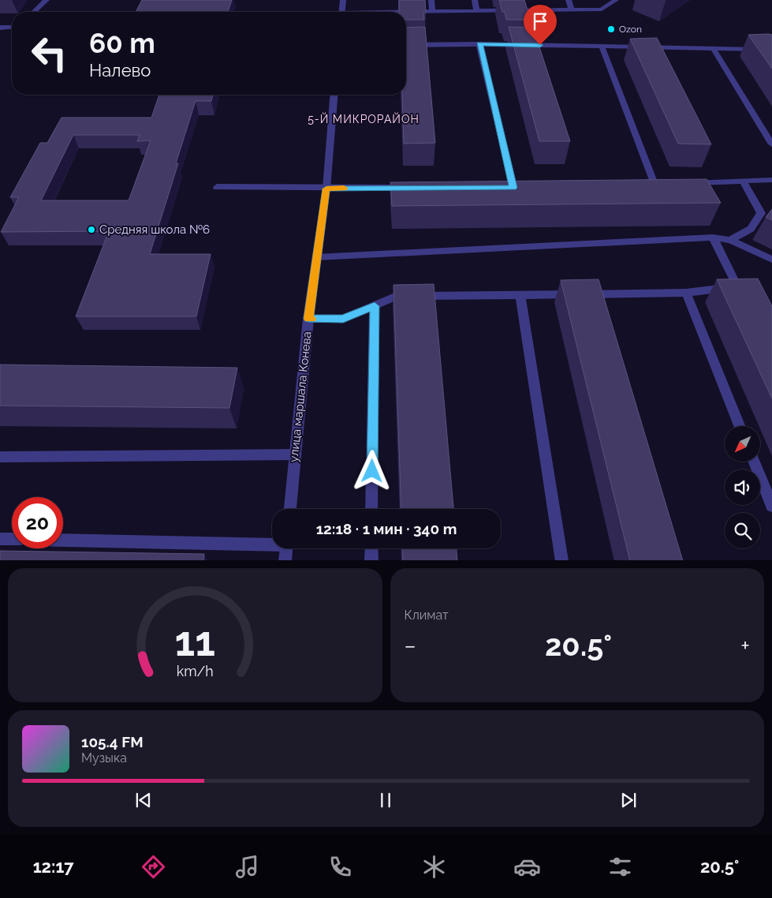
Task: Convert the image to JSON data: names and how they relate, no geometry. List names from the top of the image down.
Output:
{
  "streets": {
    "street": ["улица маршала Конева"]
  },
  "districts": ["5-Й МИКРОРАЙОН"],
  "places": ["Ozon", "Средняя школа №6"],
  "north": "bottom left",
  "page": {
    "turn": ["60 m", "Налево"],
    "limit": "20",
    "trip": "12:18 · 1 мин · 340 m",
    "tile": "Климат",
    "heat": ["−", "20.5°", "+"],
    "song": ["105.4 FM", "Музыка"],
    "tabs": ["12:17", "20.5°"],
    "gauge": ["11", "km/h"]
  }
}
